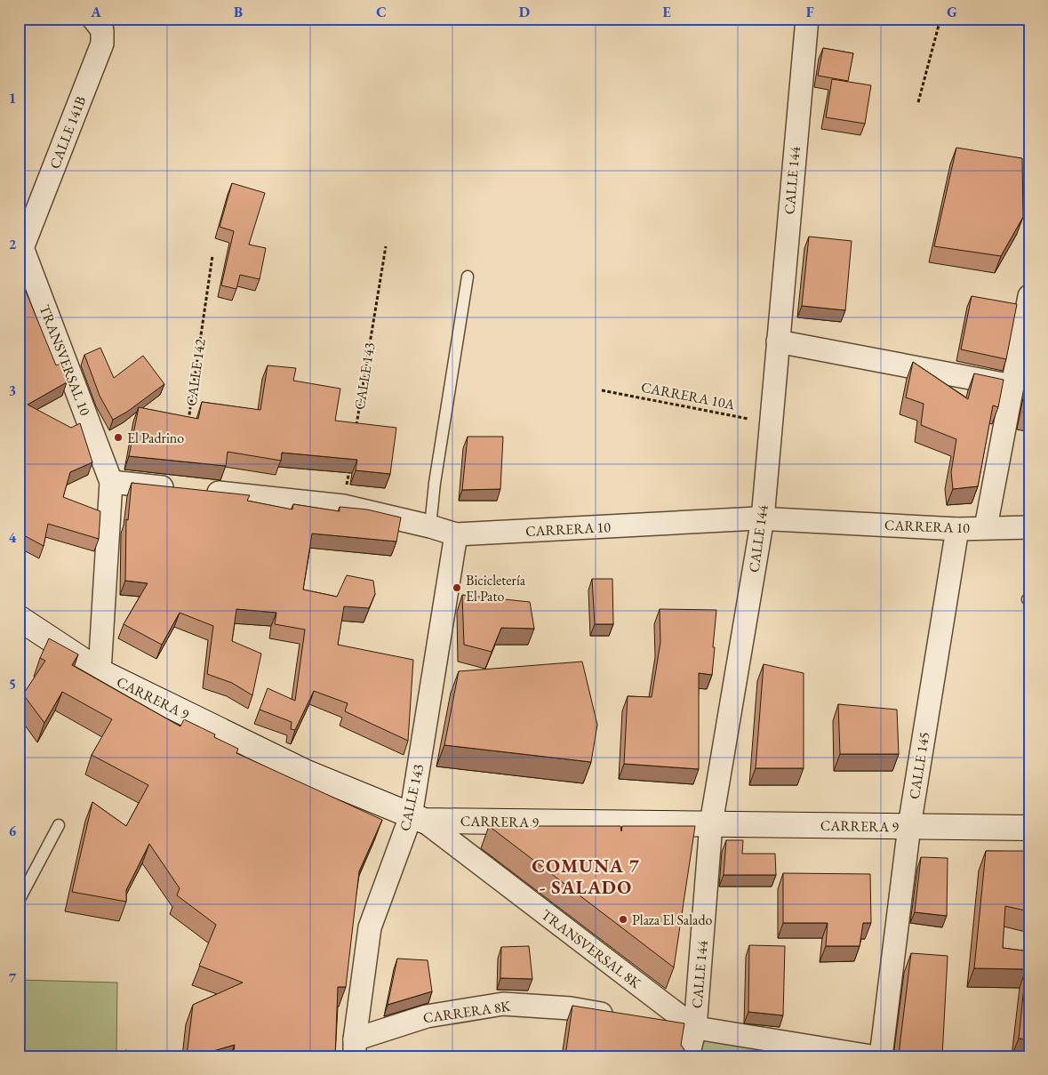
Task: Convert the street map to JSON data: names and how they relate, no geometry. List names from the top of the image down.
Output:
{
  "streets": {
    "street": [
      "CALLE 141B",
      "CALLE 144",
      "TRANSVERSAL 10",
      "CALLE 143",
      "CARRERA 10",
      "CARRERA 9",
      "CALLE 145",
      "TRANSVERSAL 8K",
      "CARRERA 8K"
    ],
    "path": ["CALLE 142", "CARRERA 10A"]
  },
  "crossings": [
    ["CALLE 141B", "TRANSVERSAL 10"],
    ["CALLE 144", "CARRERA 10A"],
    ["CALLE 144", "CARRERA 10"],
    ["CALLE 144", "CARRERA 9"],
    ["CALLE 144", "TRANSVERSAL 8K"],
    ["TRANSVERSAL 10", "CARRERA 10"],
    ["CALLE 143", "CARRERA 10"],
    ["CALLE 143", "CARRERA 9"],
    ["CALLE 143", "TRANSVERSAL 8K"],
    ["CALLE 143", "CARRERA 8K"],
    ["CARRERA 10", "CALLE 145"],
    ["CARRERA 9", "CALLE 145"],
    ["CARRERA 9", "TRANSVERSAL 8K"]
  ],
  "districts": ["COMUNA 7 - SALADO"],
  "places": ["El Padrino", "Bicicletería El Pato", "Plaza El Salado"],
  "grid": {
    "columns": [
      "A",
      "B",
      "C",
      "D",
      "E",
      "F",
      "G"
    ],
    "rows": [
      "1",
      "2",
      "3",
      "4",
      "5",
      "6",
      "7"
    ]
  }
}
